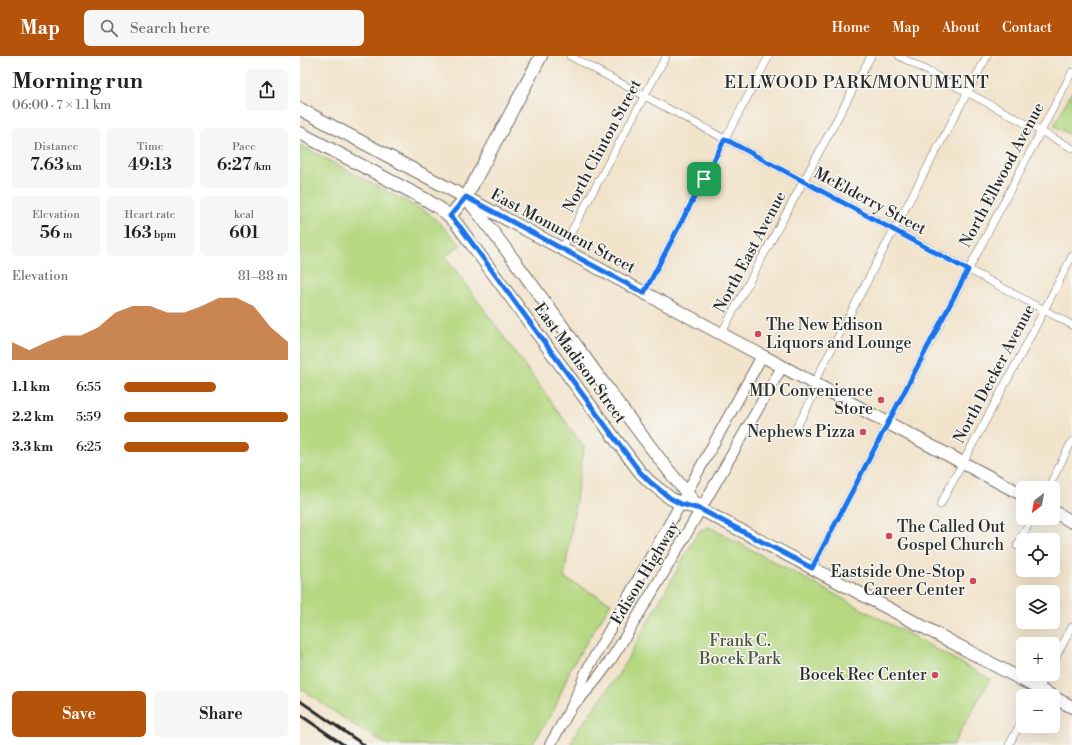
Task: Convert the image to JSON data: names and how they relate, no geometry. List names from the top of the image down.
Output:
{
  "streets": {
    "main road": ["East Monument Street", "East Madison Street", "Edison Highway"],
    "street": [
      "North Clinton Street",
      "North Ellwood Avenue",
      "McElderry Street",
      "North East Avenue",
      "North Decker Avenue"
    ]
  },
  "crossings": [
    ["North Clinton Street", "McElderry Street"],
    ["North Clinton Street", "East Monument Street"],
    ["North Ellwood Avenue", "McElderry Street"],
    ["North Ellwood Avenue", "East Monument Street"],
    ["North Ellwood Avenue", "East Madison Street"],
    ["McElderry Street", "North East Avenue"],
    ["McElderry Street", "North Decker Avenue"],
    ["East Monument Street", "North East Avenue"],
    ["East Monument Street", "East Madison Street"],
    ["East Monument Street", "North Decker Avenue"],
    ["East Monument Street", "Edison Highway"],
    ["East Madison Street", "Edison Highway"]
  ],
  "districts": ["ELLWOOD PARK/MONUMENT"],
  "parks": ["Frank C. Bocek Park"],
  "places": [
    "The New Edison Liquors and Lounge",
    "MD Convenience Store",
    "Nephews Pizza",
    "The Called Out Gospel Church",
    "Eastside One-Stop Career Center",
    "Bocek Rec Center"
  ],
  "north": "bottom left",
  "page": {
    "header": "Map",
    "search": "Search here",
    "nav": [
      "Home",
      "Map",
      "About",
      "Contact"
    ],
    "heading": ["Morning run", "06:00 · 7 × 1.1 km"],
    "stats": [
      ["Distance", "7.63 km"],
      ["Time", "49:13"],
      ["Pace", "6:27 /km"],
      ["Elevation", "56 m"],
      ["Heart rate", "163 bpm"],
      ["kcal", "601"]
    ],
    "chart": ["Elevation", "81–88 m"],
    "list": [
      {
        "name": "1.1 km",
        "note": "6:55"
      },
      {
        "name": "2.2 km",
        "note": "5:59"
      },
      {
        "name": "3.3 km",
        "note": "6:25"
      }
    ],
    "map_buttons": ["+", "−"],
    "buttons": ["Save", "Share"]
  }
}
